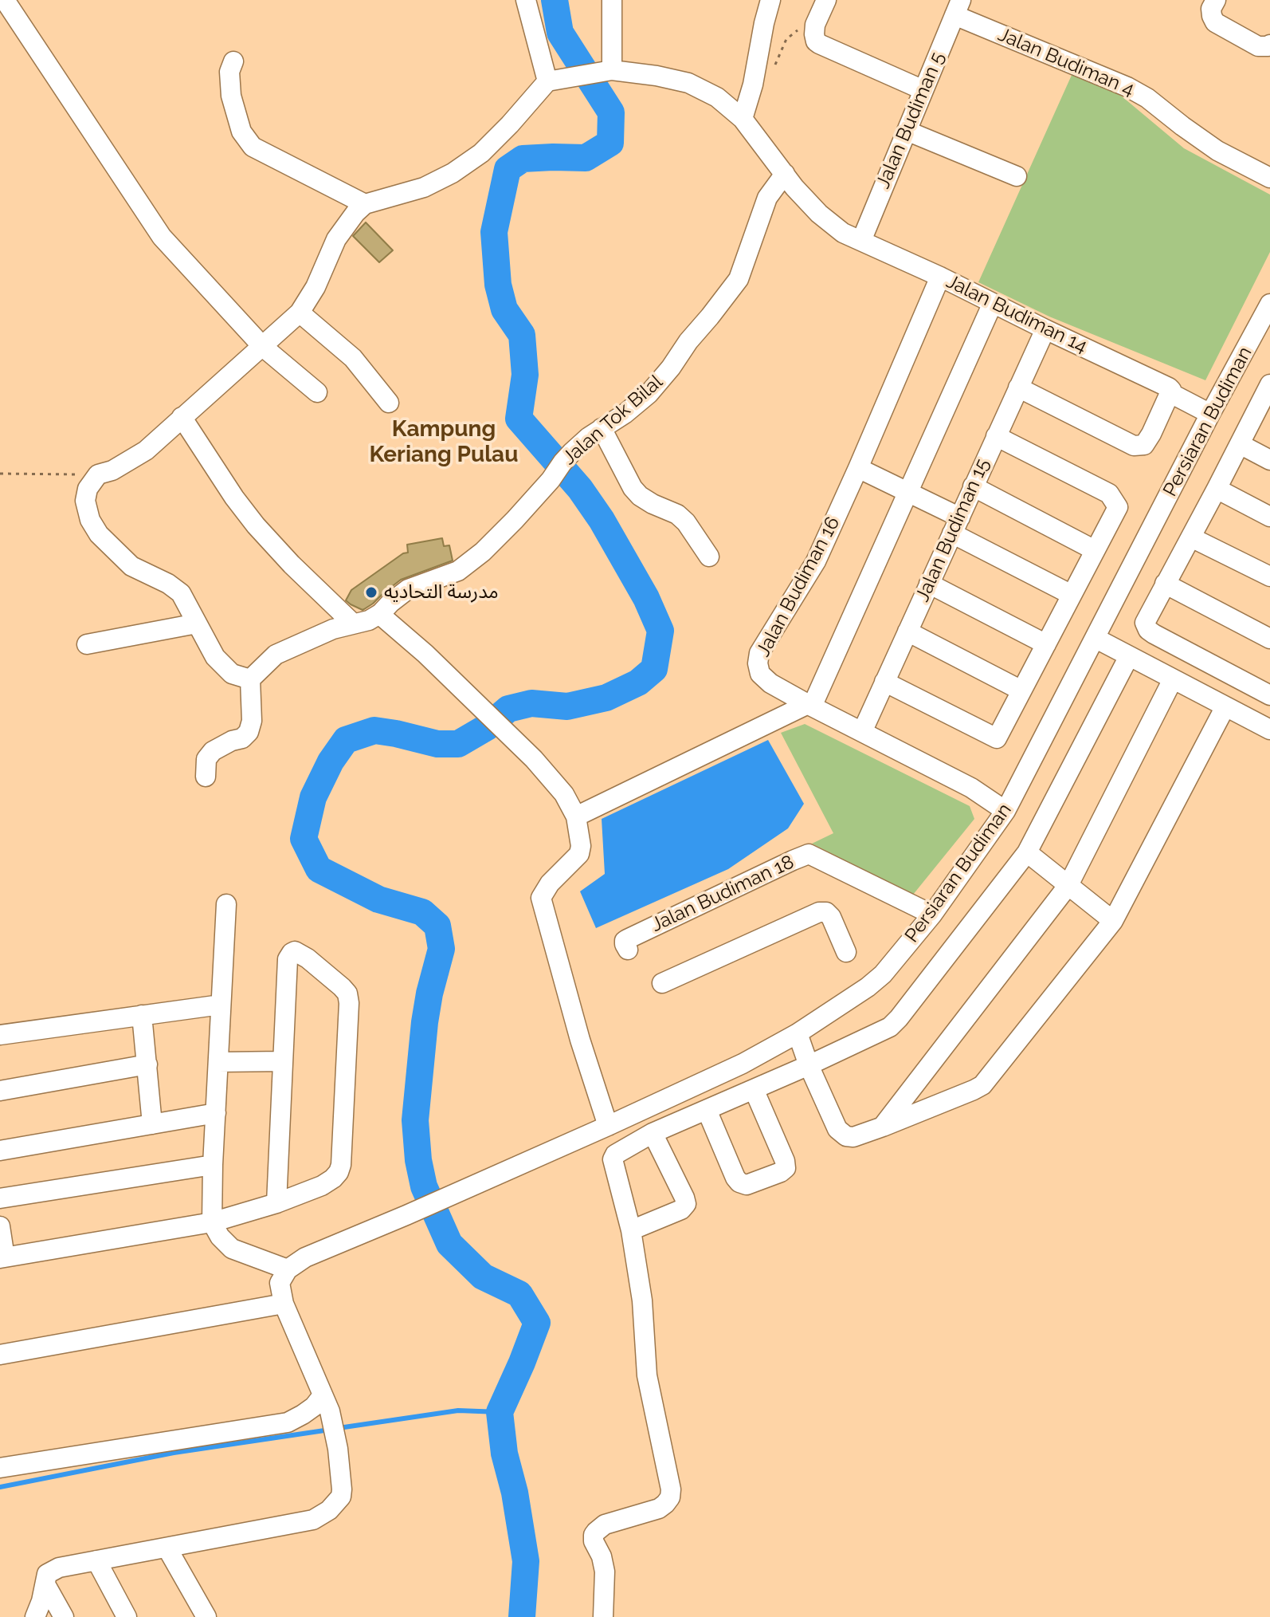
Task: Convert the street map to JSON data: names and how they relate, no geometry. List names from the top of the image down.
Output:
{
  "streets": {
    "street": [
      "Jalan Budiman 4",
      "Jalan Budiman 5",
      "Jalan Budiman 14",
      "Jalan Tok Bilal",
      "Persiaran Budiman",
      "Jalan Budiman 15",
      "Jalan Budiman 16",
      "Jalan Budiman 18"
    ]
  },
  "crossings": [
    ["Jalan Budiman 4", "Jalan Budiman 5"],
    ["Jalan Budiman 5", "Jalan Budiman 14"],
    ["Jalan Budiman 14", "Jalan Tok Bilal"],
    ["Jalan Budiman 14", "Persiaran Budiman"],
    ["Jalan Budiman 14", "Jalan Budiman 15"],
    ["Jalan Budiman 14", "Jalan Budiman 16"],
    ["Persiaran Budiman", "Jalan Budiman 16"],
    ["Persiaran Budiman", "Jalan Budiman 18"],
    ["Jalan Budiman 15", "Jalan Budiman 16"]
  ],
  "districts": ["Kampung Keriang Pulau"],
  "places": ["مدرسة التحاديه"]
}
